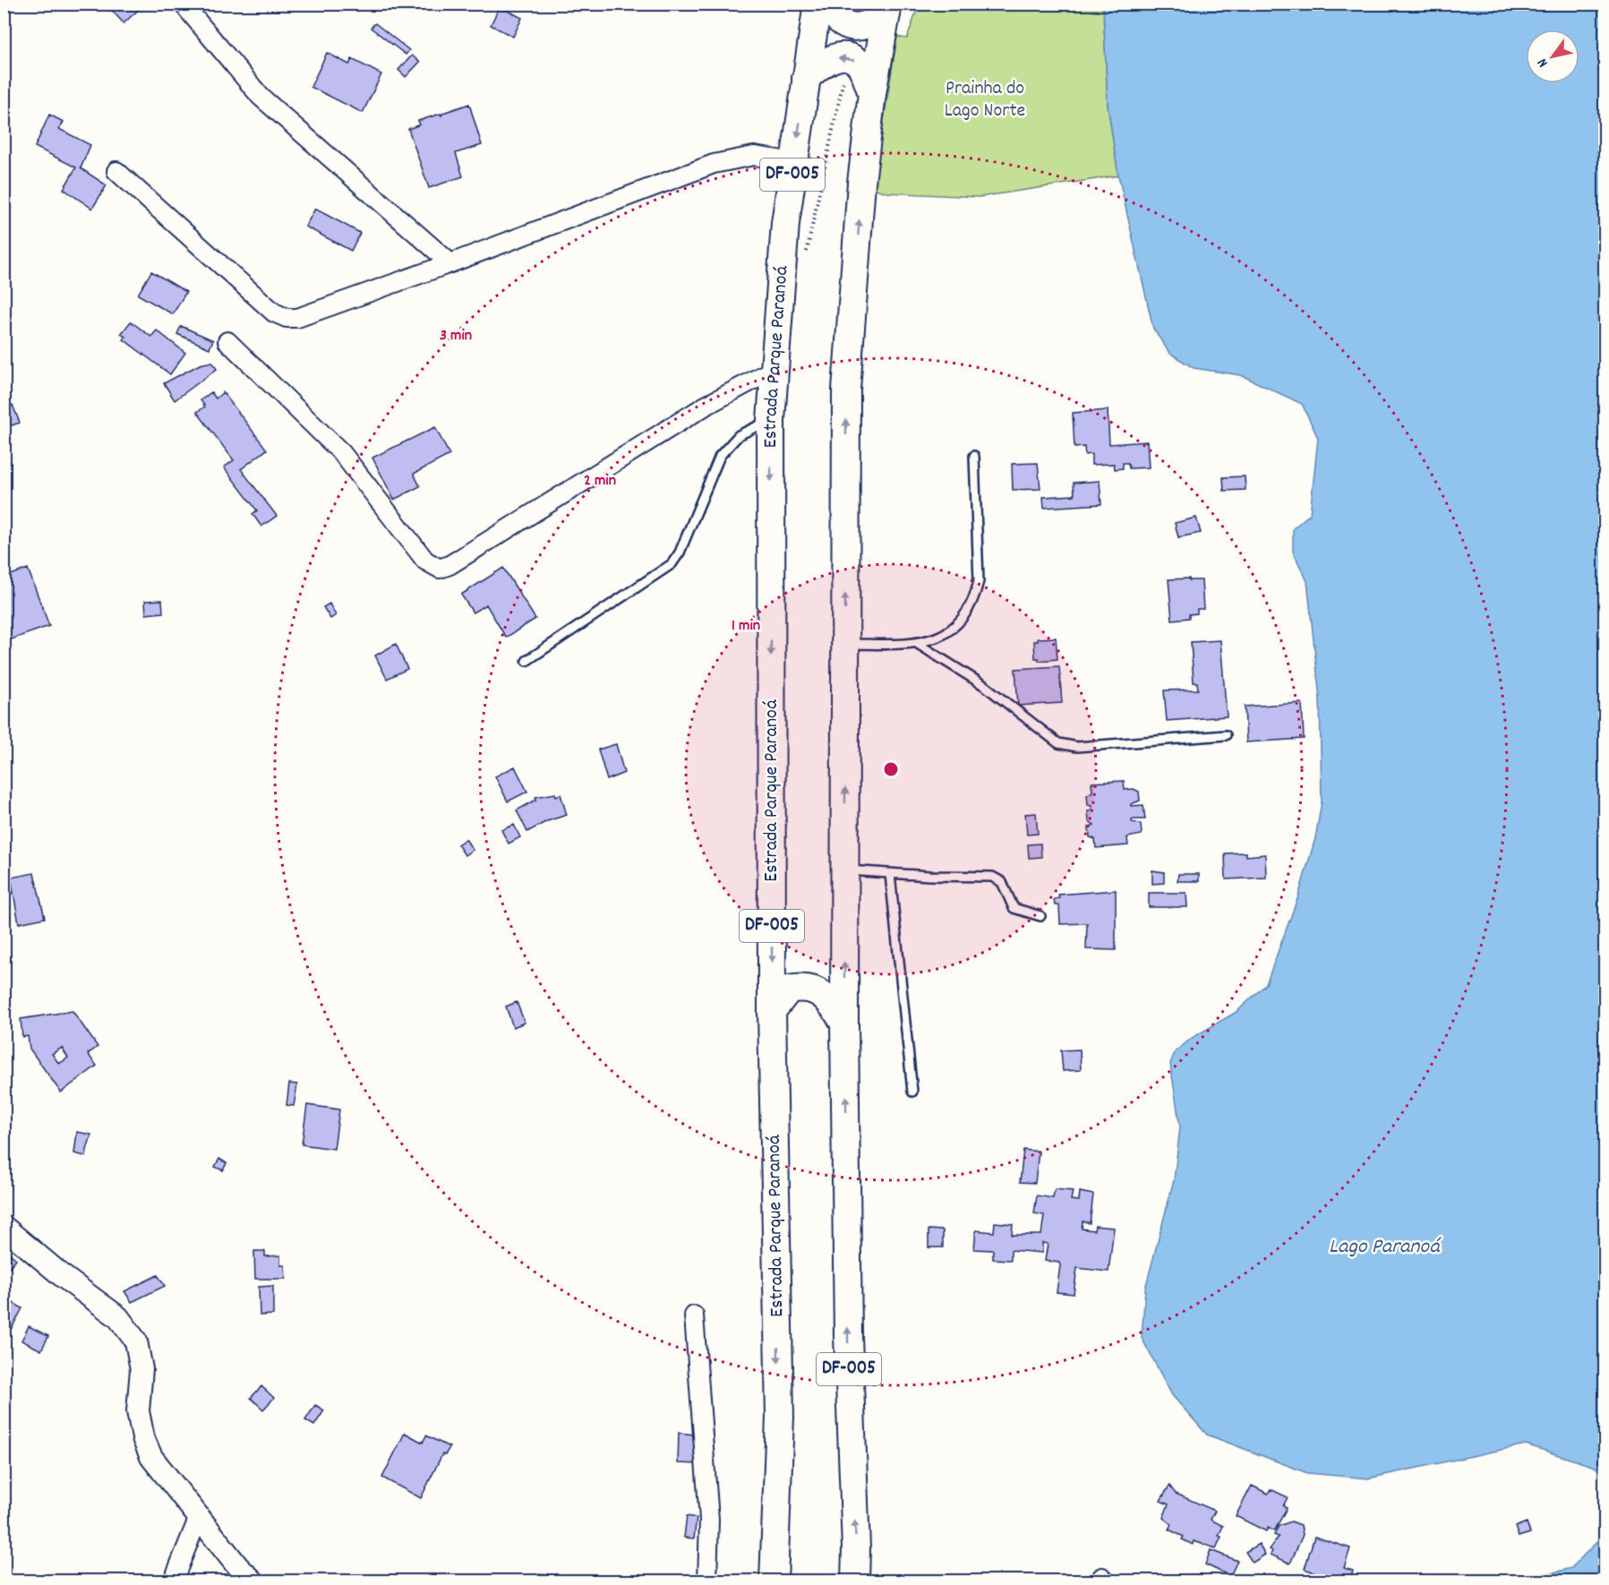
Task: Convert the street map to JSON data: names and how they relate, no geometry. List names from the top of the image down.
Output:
{
  "streets": {
    "main road": ["DF-005", "Estrada Parque Paranoá"]
  },
  "water": ["Lago Paranoá"],
  "parks": ["Prainha do Lago Norte"],
  "north": "bottom left",
  "rings": ["3 min", "2 min", "1 min"]
}
